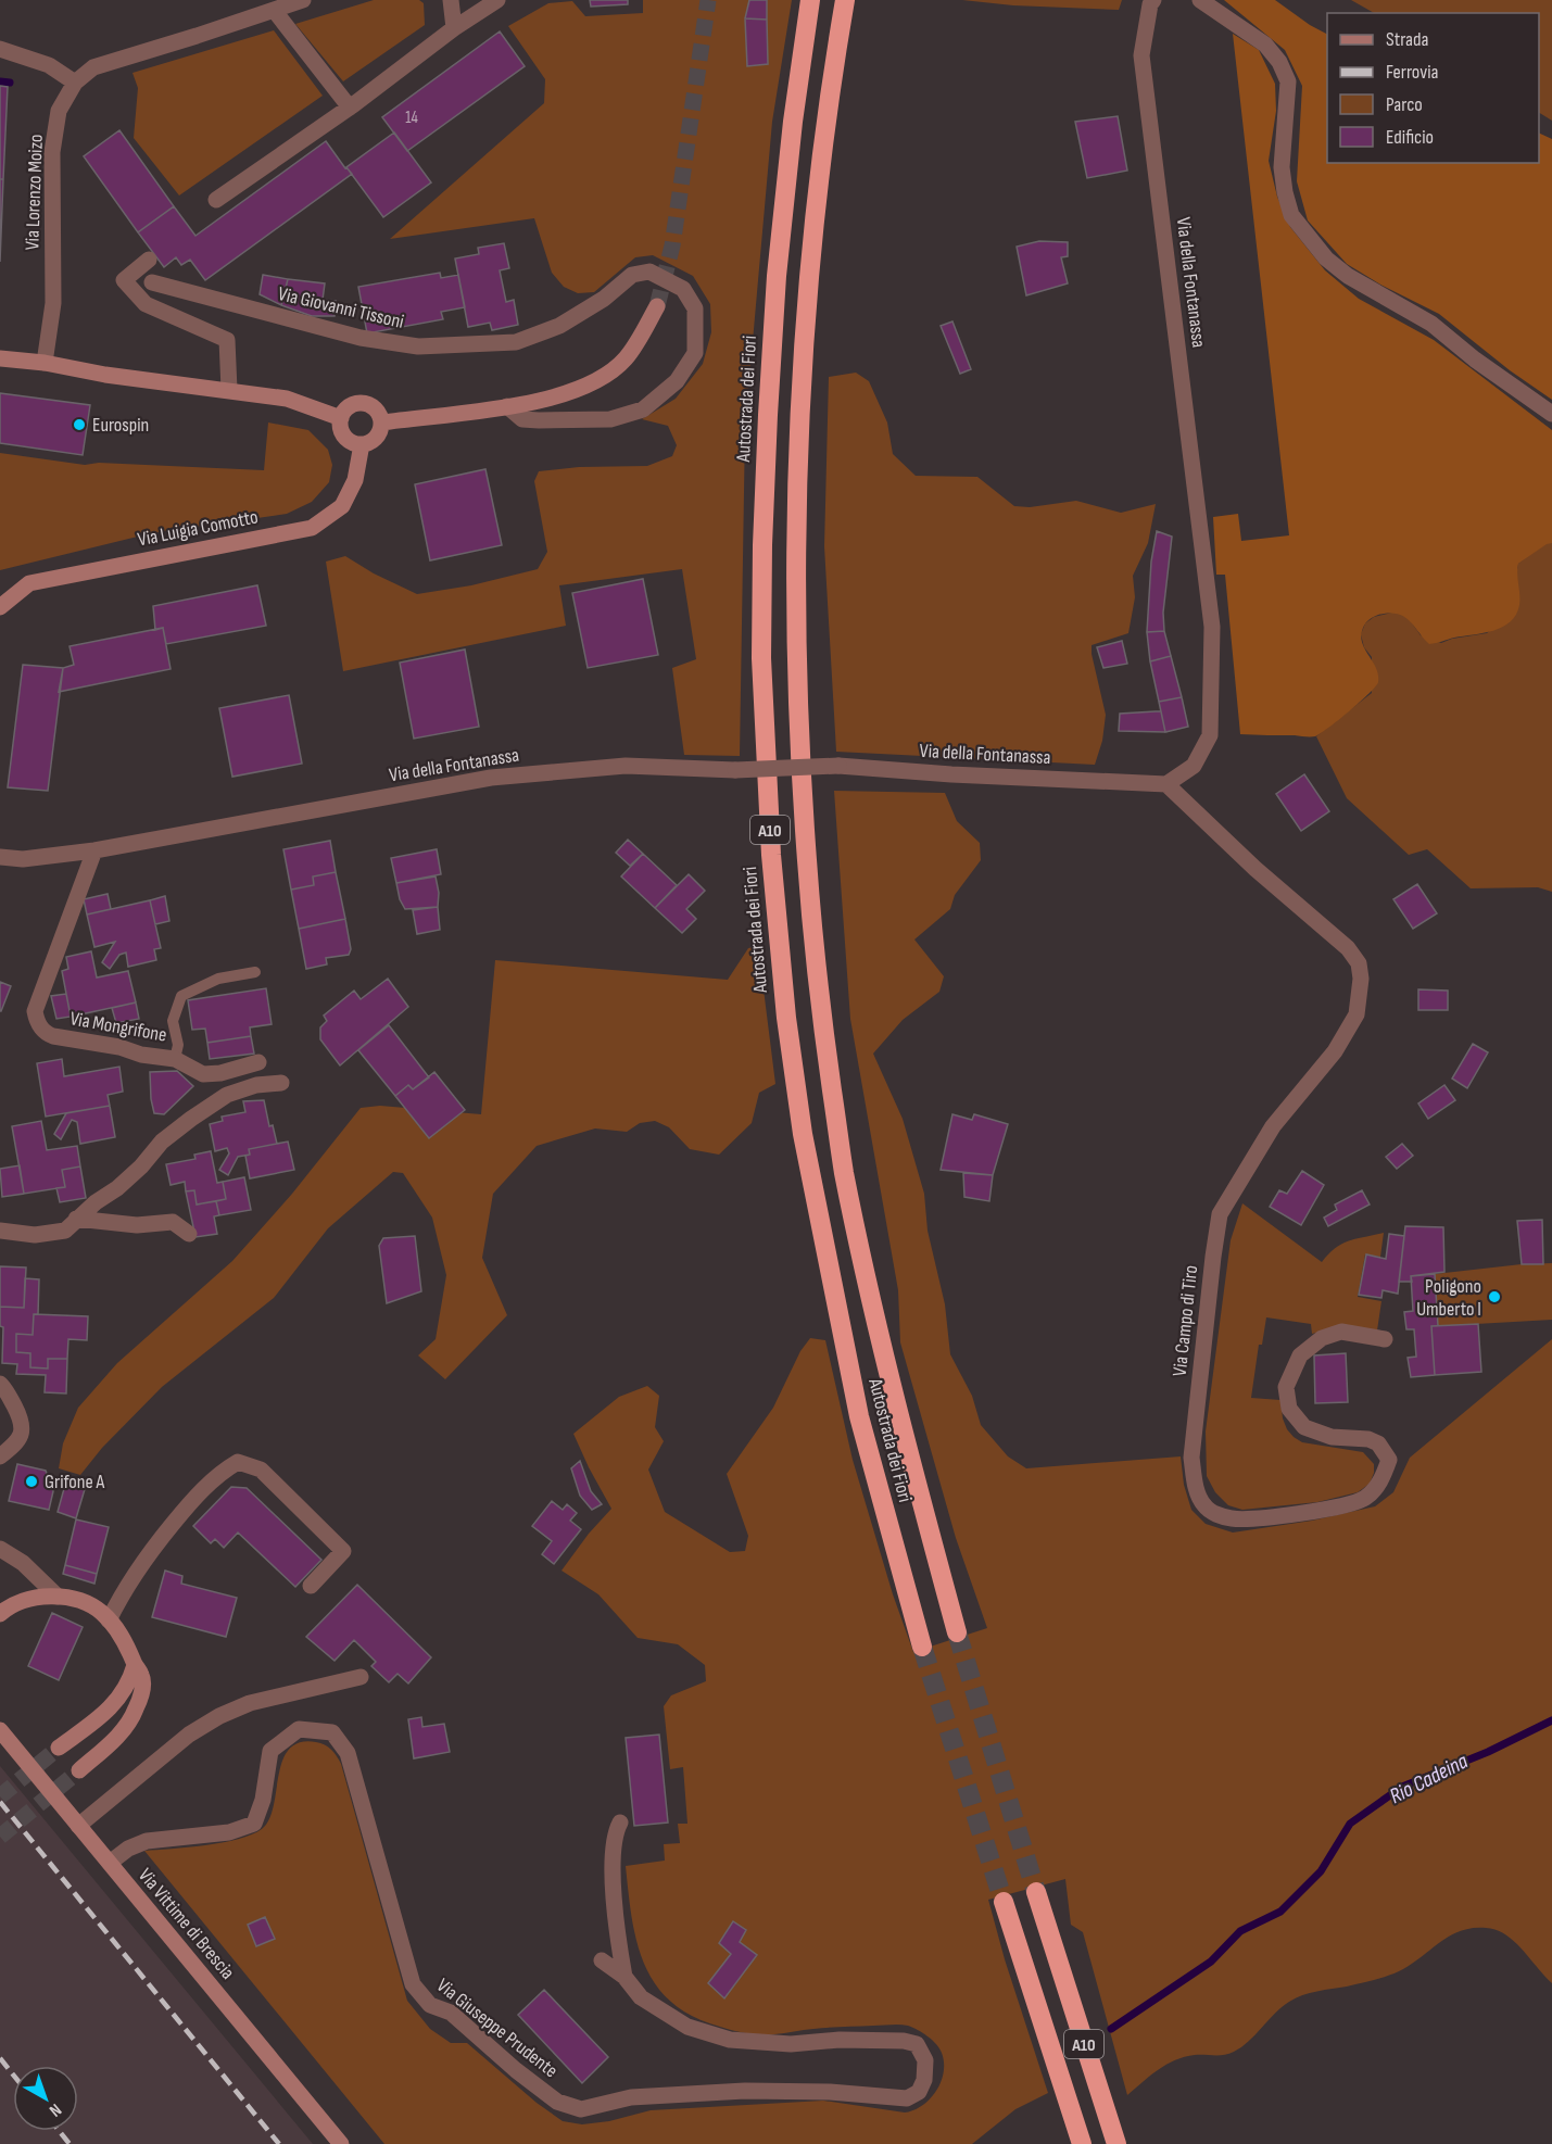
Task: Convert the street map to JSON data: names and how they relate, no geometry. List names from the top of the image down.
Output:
{
  "streets": {
    "highway": ["Autostrada dei Fiori", "A10"],
    "street": [
      "Via Lorenzo Moizo",
      "Via della Fontanassa",
      "Via Giovanni Tissoni",
      "Via Luigia Comotto",
      "Via Mongrifone",
      "Via Campo di Tiro",
      "Via Vittime di Brescia",
      "Via Giuseppe Prudente"
    ]
  },
  "crossings": [
    ["Via della Fontanassa", "Via Mongrifone"],
    ["Via della Fontanassa", "Via Campo di Tiro"],
    ["Via Vittime di Brescia", "Via Giuseppe Prudente"]
  ],
  "water": ["Rio Cadeina"],
  "places": ["Eurospin", "Poligono Umberto I", "Grifone A"],
  "house_numbers": ["14"],
  "legend": [
    "Strada",
    "Ferrovia",
    "Parco",
    "Edificio"
  ],
  "north": "bottom right"
}
